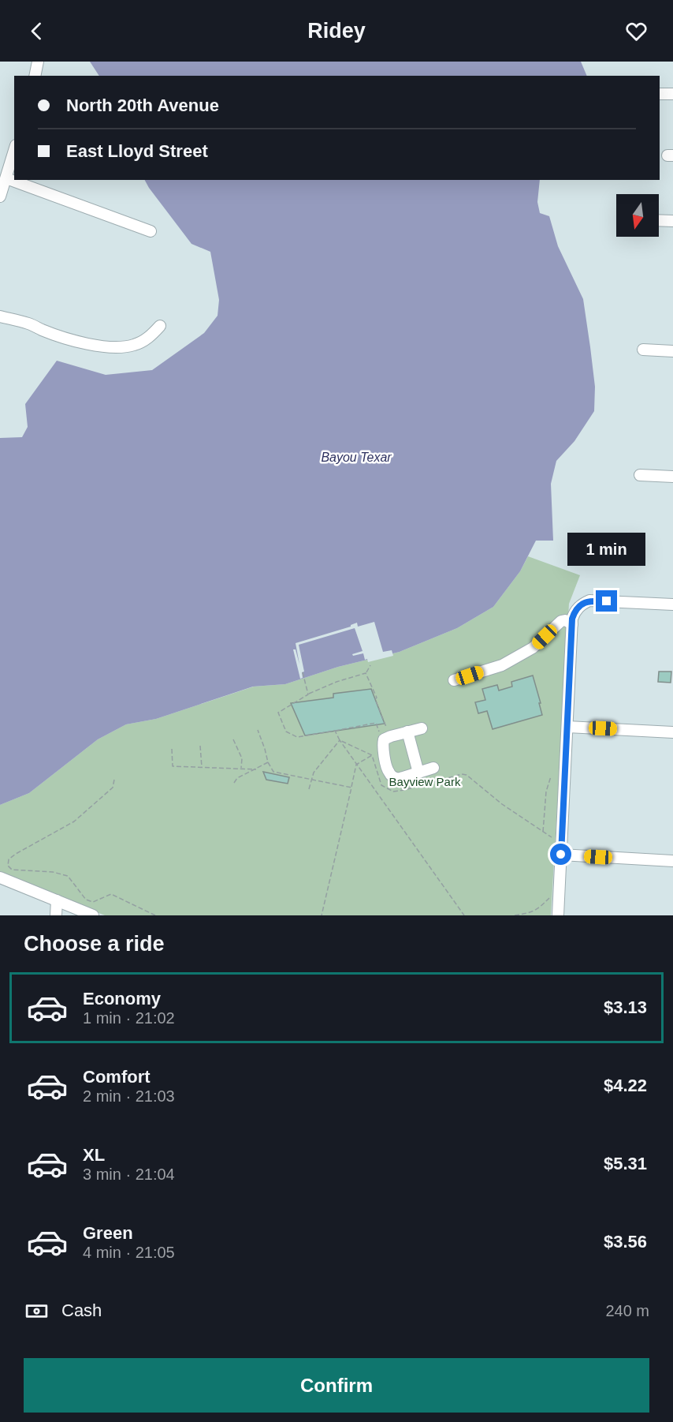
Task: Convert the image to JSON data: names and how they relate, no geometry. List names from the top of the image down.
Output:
{
  "water": ["Bayou Texar"],
  "parks": ["Bayview Park"],
  "north": "bottom",
  "page": {
    "header": "Ridey",
    "banner": ["North 20th Avenue", "East Lloyd Street"],
    "bubble": "1 min",
    "heading": "Choose a ride",
    "list": [
      {
        "name": "Economy",
        "note": "1 min · 21:02",
        "value": "$3.13"
      },
      {
        "name": "Comfort",
        "note": "2 min · 21:03",
        "value": "$4.22"
      },
      {
        "name": "XL",
        "note": "3 min · 21:04",
        "value": "$5.31"
      },
      {
        "name": "Green",
        "note": "4 min · 21:05",
        "value": "$3.56"
      }
    ],
    "pay": ["Cash", "240 m"],
    "buttons": "Confirm"
  }
}
